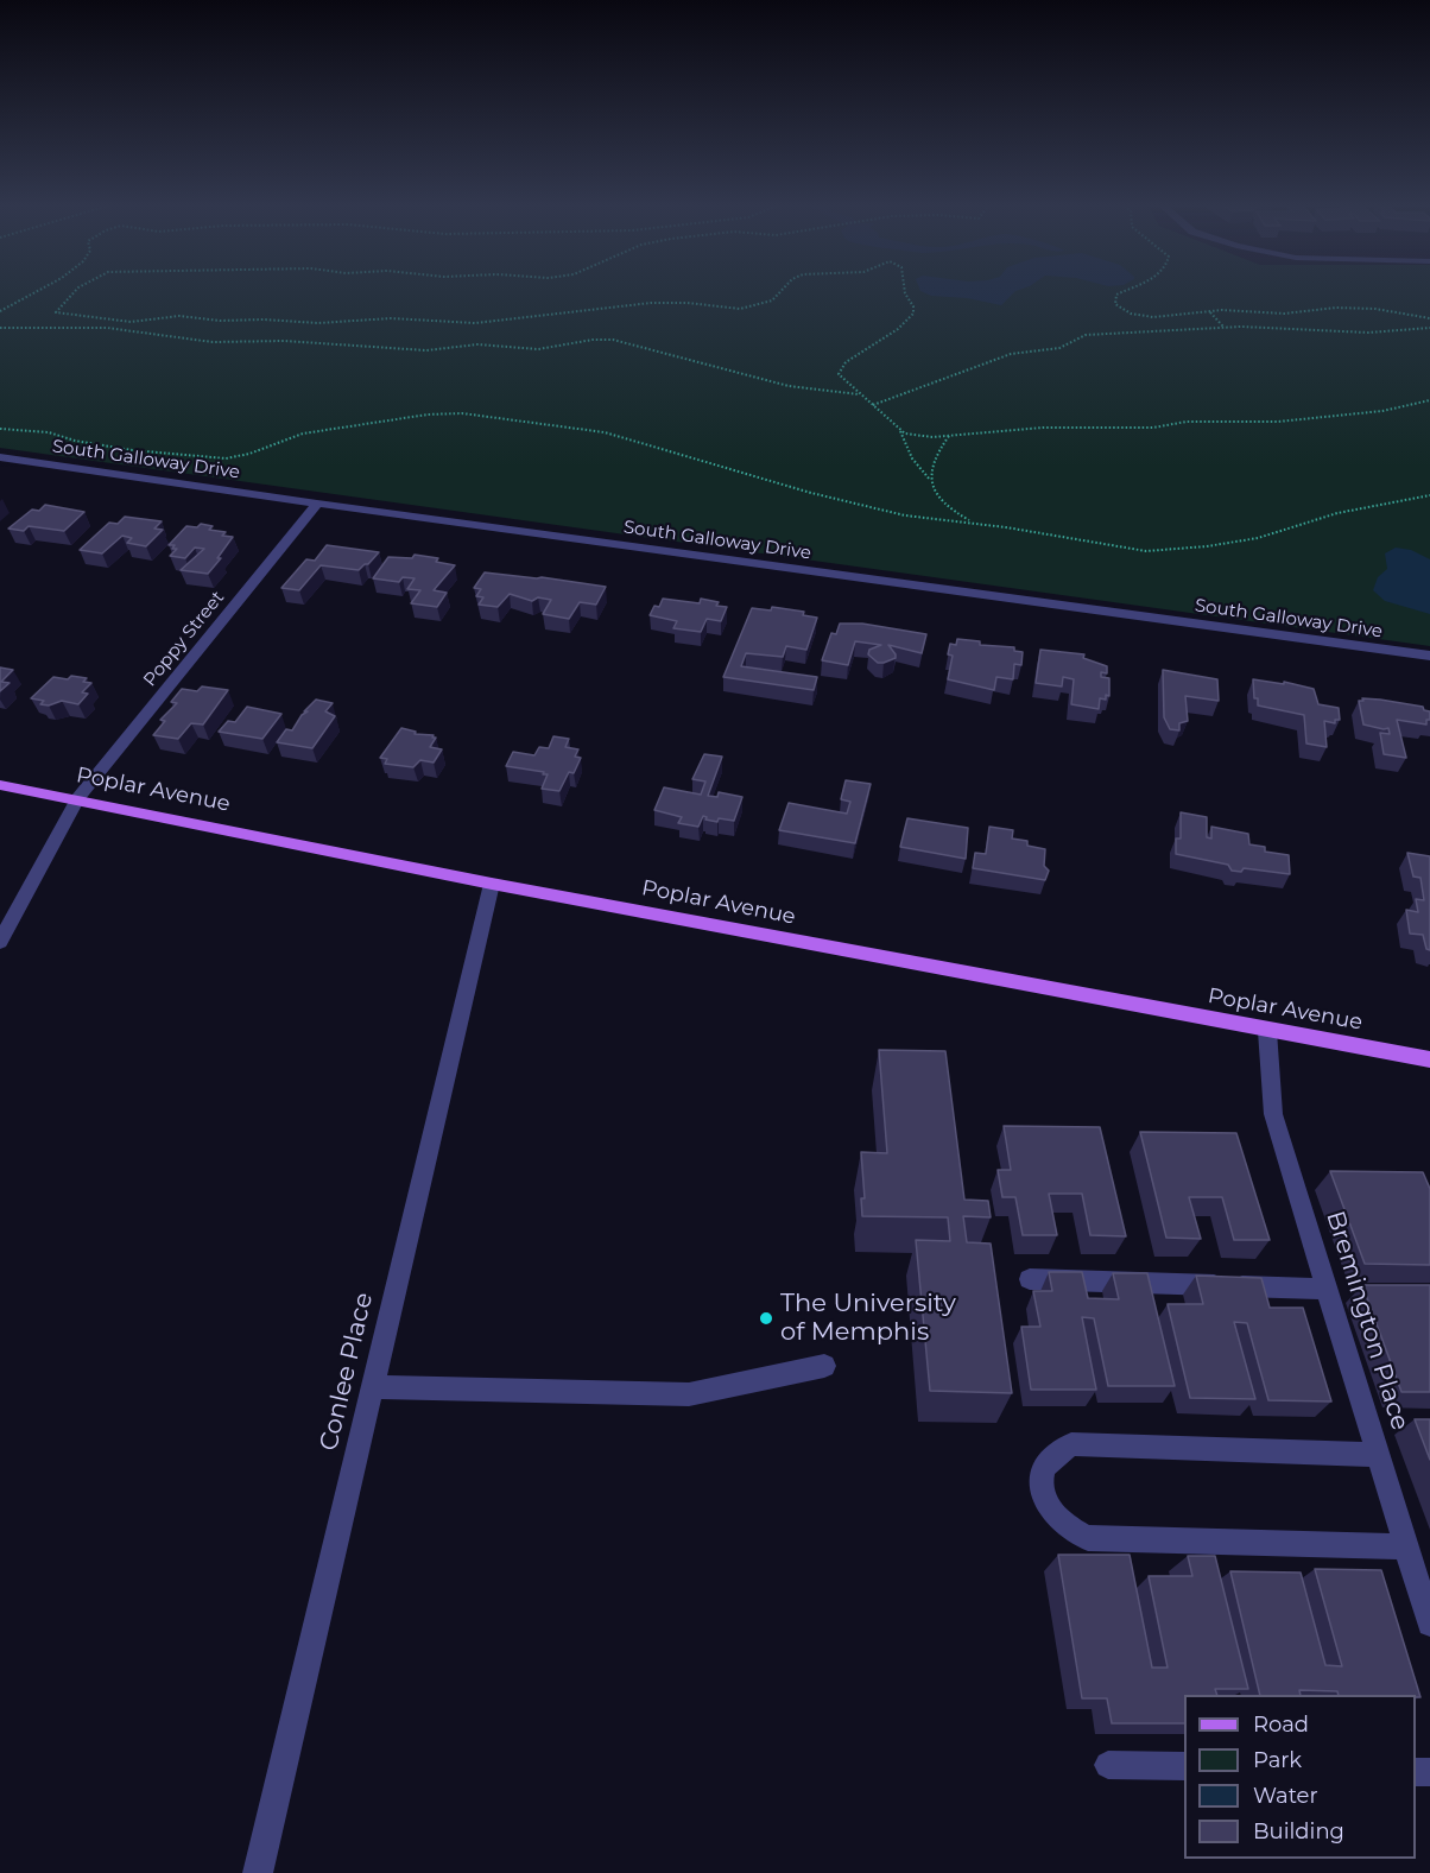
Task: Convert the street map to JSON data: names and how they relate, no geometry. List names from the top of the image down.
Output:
{
  "streets": {
    "main road": ["Poplar Avenue"],
    "street": [
      "South Galloway Drive",
      "Poppy Street",
      "Bremington Place",
      "Conlee Place"
    ]
  },
  "crossings": [
    ["South Galloway Drive", "Poppy Street"],
    ["Poppy Street", "Poplar Avenue"],
    ["Poplar Avenue", "Bremington Place"],
    ["Poplar Avenue", "Conlee Place"]
  ],
  "places": ["The University of Memphis"],
  "legend": [
    "Road",
    "Park",
    "Water",
    "Building"
  ]
}
